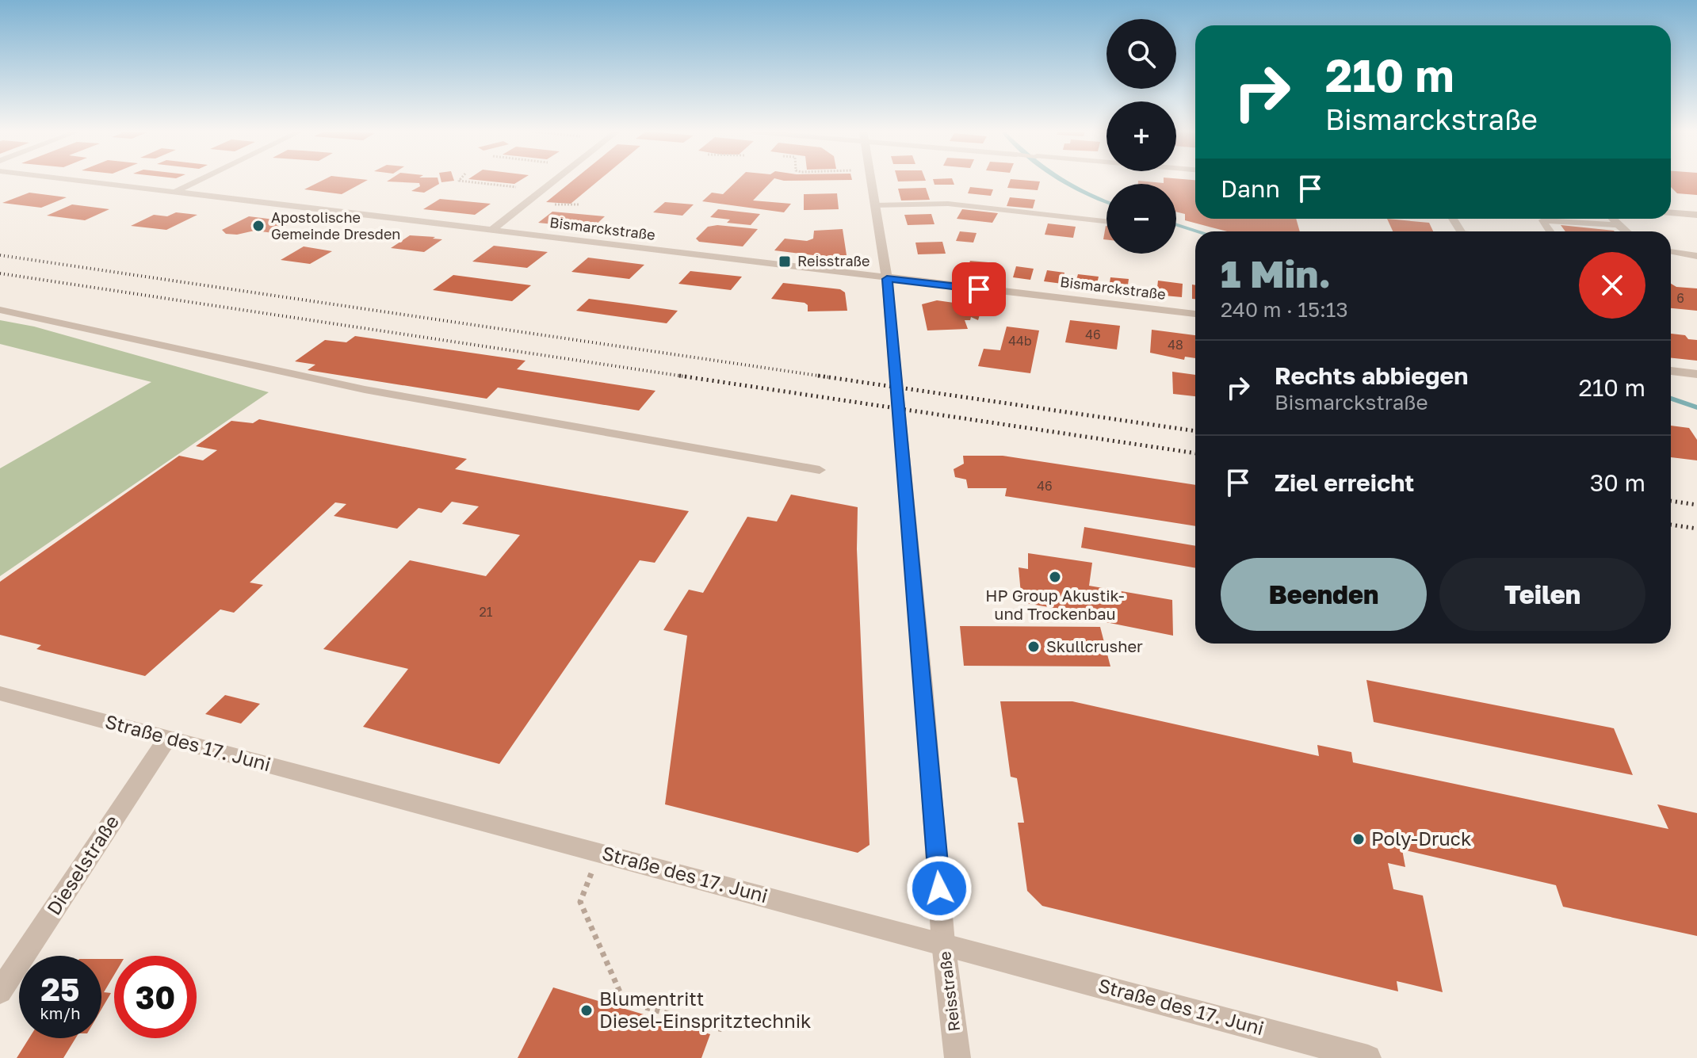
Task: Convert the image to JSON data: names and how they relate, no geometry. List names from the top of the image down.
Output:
{
  "streets": {
    "street": [
      "Bismarckstraße",
      "Straße des 17. Juni",
      "Dieselstraße",
      "Reisstraße"
    ]
  },
  "crossings": [
    ["Bismarckstraße", "Reisstraße"],
    ["Straße des 17. Juni", "Dieselstraße"],
    ["Straße des 17. Juni", "Reisstraße"]
  ],
  "places": {
    "other": [
      "Apostolische Gemeinde Dresden",
      "HP Group Akustik- und Trockenbau",
      "Skullcrusher",
      "Poly-Druck",
      "Blumentritt Diesel-Einspritztechnik"
    ],
    "transit": ["Reisstraße"]
  },
  "house_numbers": [
    "6",
    "46",
    "44b",
    "48",
    "46",
    "21"
  ],
  "page": {
    "map_buttons": ["+", "−"],
    "turn": ["210 m", "Bismarckstraße"],
    "then": "Dann",
    "heading": ["1 Min.", "240 m · 15:13"],
    "list": [
      {
        "name": "Rechts abbiegen",
        "note": "Bismarckstraße",
        "value": "210 m"
      },
      {
        "name": "Ziel erreicht",
        "value": "30 m"
      }
    ],
    "buttons": ["Beenden", "Teilen"],
    "speed": "25 km/h",
    "limit": "30"
  }
}
